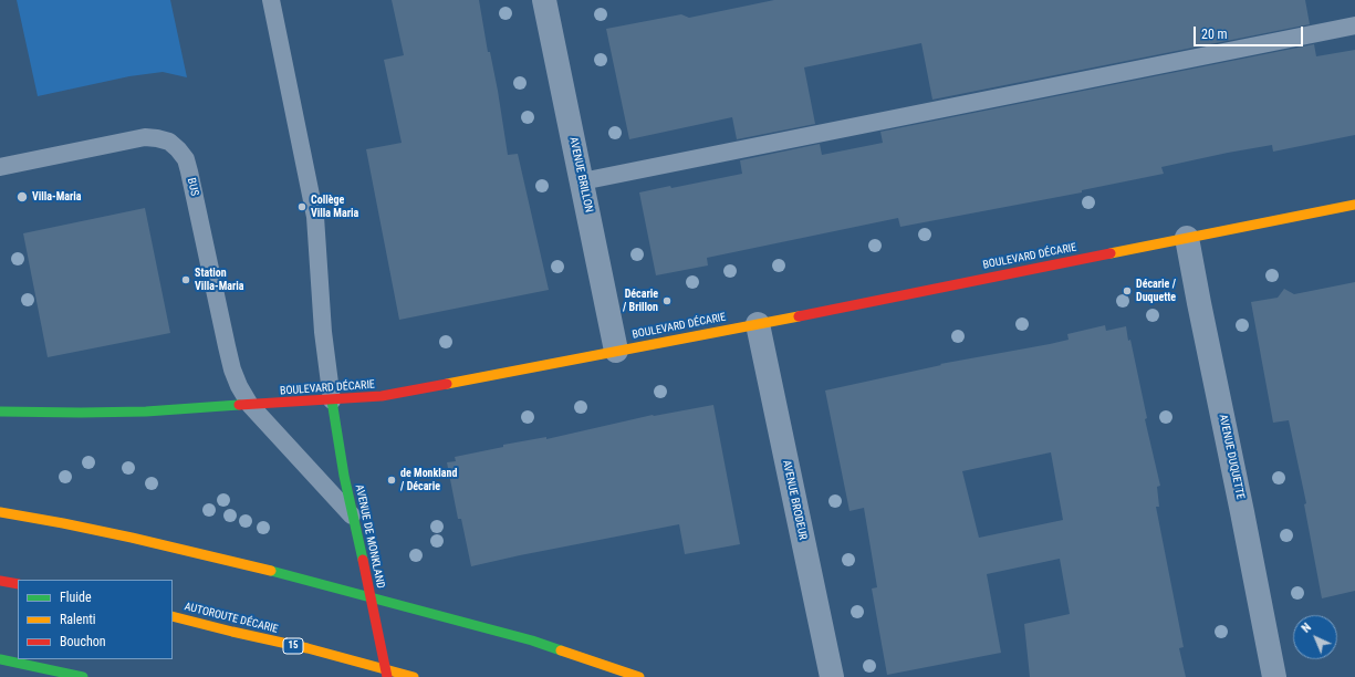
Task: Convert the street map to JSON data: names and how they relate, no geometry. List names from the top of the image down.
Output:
{
  "streets": {
    "main road": [
      "BOULEVARD DÉCARIE",
      "AVENUE DE MONKLAND",
      "AUTOROUTE DÉCARIE",
      "15"
    ],
    "street": ["AVENUE BRILLON", "AVENUE DUQUETTE", "AVENUE BRODEUR"],
    "lane": ["BUS"]
  },
  "crossings": [
    ["AVENUE BRILLON", "BOULEVARD DÉCARIE"],
    ["BUS", "BOULEVARD DÉCARIE"],
    ["BUS", "AVENUE DE MONKLAND"],
    ["BOULEVARD DÉCARIE", "AVENUE DUQUETTE"],
    ["BOULEVARD DÉCARIE", "AVENUE BRODEUR"],
    ["BOULEVARD DÉCARIE", "AVENUE DE MONKLAND"]
  ],
  "places": [
    "Villa-Maria",
    "Collège Villa Maria",
    "Station Villa-Maria",
    "Décarie / Duquette",
    "Décarie / Brillon",
    "de Monkland / Décarie"
  ],
  "legend": ["Fluide", "Ralenti", "Bouchon"],
  "scale_bar": "20 m",
  "north": "top left"
}
